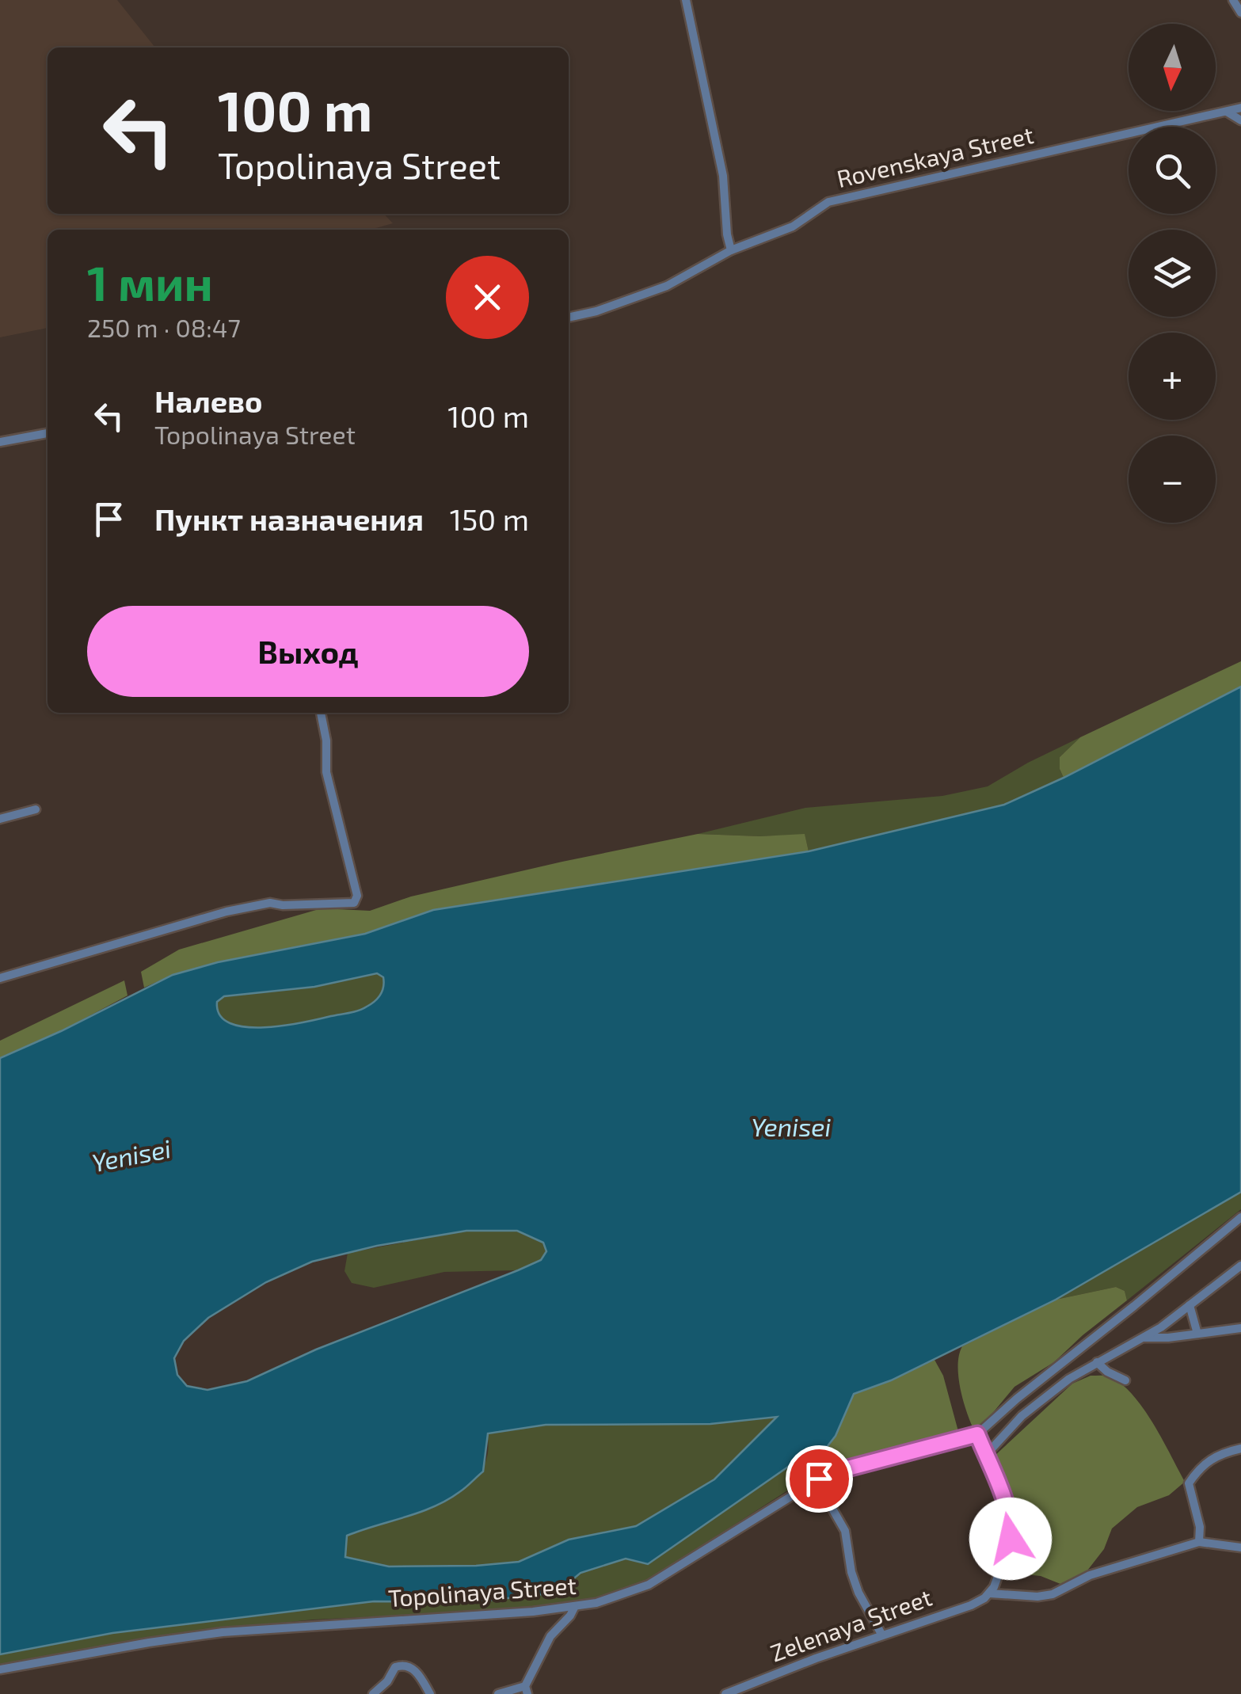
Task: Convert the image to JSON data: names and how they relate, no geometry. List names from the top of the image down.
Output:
{
  "streets": {
    "street": ["Rovenskaya Street", "Topolinaya Street", "Zelenaya Street"]
  },
  "water": ["Yenisei"],
  "north": "bottom",
  "page": {
    "map_buttons": ["+", "−"],
    "turn": ["100 m", "Topolinaya Street"],
    "heading": ["1 мин", "250 m · 08:47"],
    "list": [
      {
        "name": "Налево",
        "note": "Topolinaya Street",
        "value": "100 m"
      },
      {
        "name": "Пункт назначения",
        "value": "150 m"
      }
    ],
    "buttons": "Выход"
  }
}
